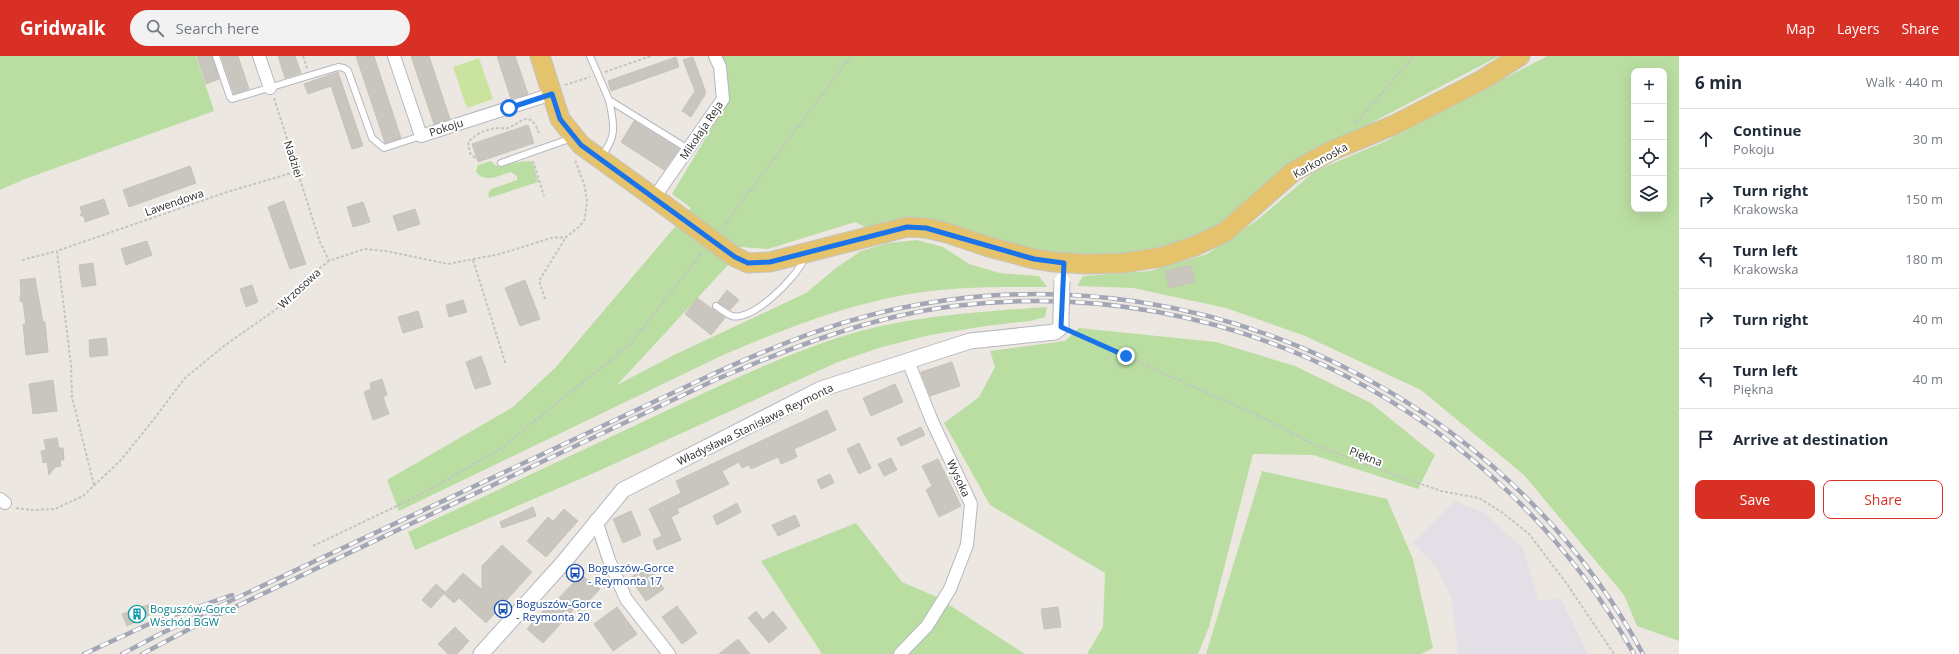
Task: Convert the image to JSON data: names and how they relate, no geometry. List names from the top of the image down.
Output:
{
  "streets": {
    "main road": ["Karkonoska"],
    "street": [
      "Pokoju",
      "Mikołaja Reja",
      "Władysława Stanisława Reymonta",
      "Wysoka"
    ],
    "path": [
      "Nadziei",
      "Lawendowa",
      "Wrzosowa",
      "Piękna"
    ]
  },
  "crossings": [
    ["Pokoju", "Karkonoska"],
    ["Mikołaja Reja", "Karkonoska"],
    ["Nadziei", "Lawendowa"],
    ["Nadziei", "Wrzosowa"],
    ["Władysława Stanisława Reymonta", "Piękna"],
    ["Władysława Stanisława Reymonta", "Wysoka"]
  ],
  "places": {
    "bus stop": ["Boguszów-Gorce - Reymonta 17", "Boguszów-Gorce - Reymonta 20"],
    "building": ["Boguszów-Gorce Wschód BGW"]
  },
  "page": {
    "header": "Gridwalk",
    "search": "Search here",
    "nav": ["Map", "Layers", "Share"],
    "heading": ["6 min", "Walk · 440 m"],
    "map_buttons": ["+", "−"],
    "list": [
      ["Continue", "Pokoju", "30 m"],
      ["Turn right", "Krakowska", "150 m"],
      ["Turn left", "Krakowska", "180 m"],
      ["Turn right", "40 m"],
      ["Turn left", "Piękna", "40 m"],
      "Arrive at destination"
    ],
    "buttons": ["Save", "Share"]
  }
}
